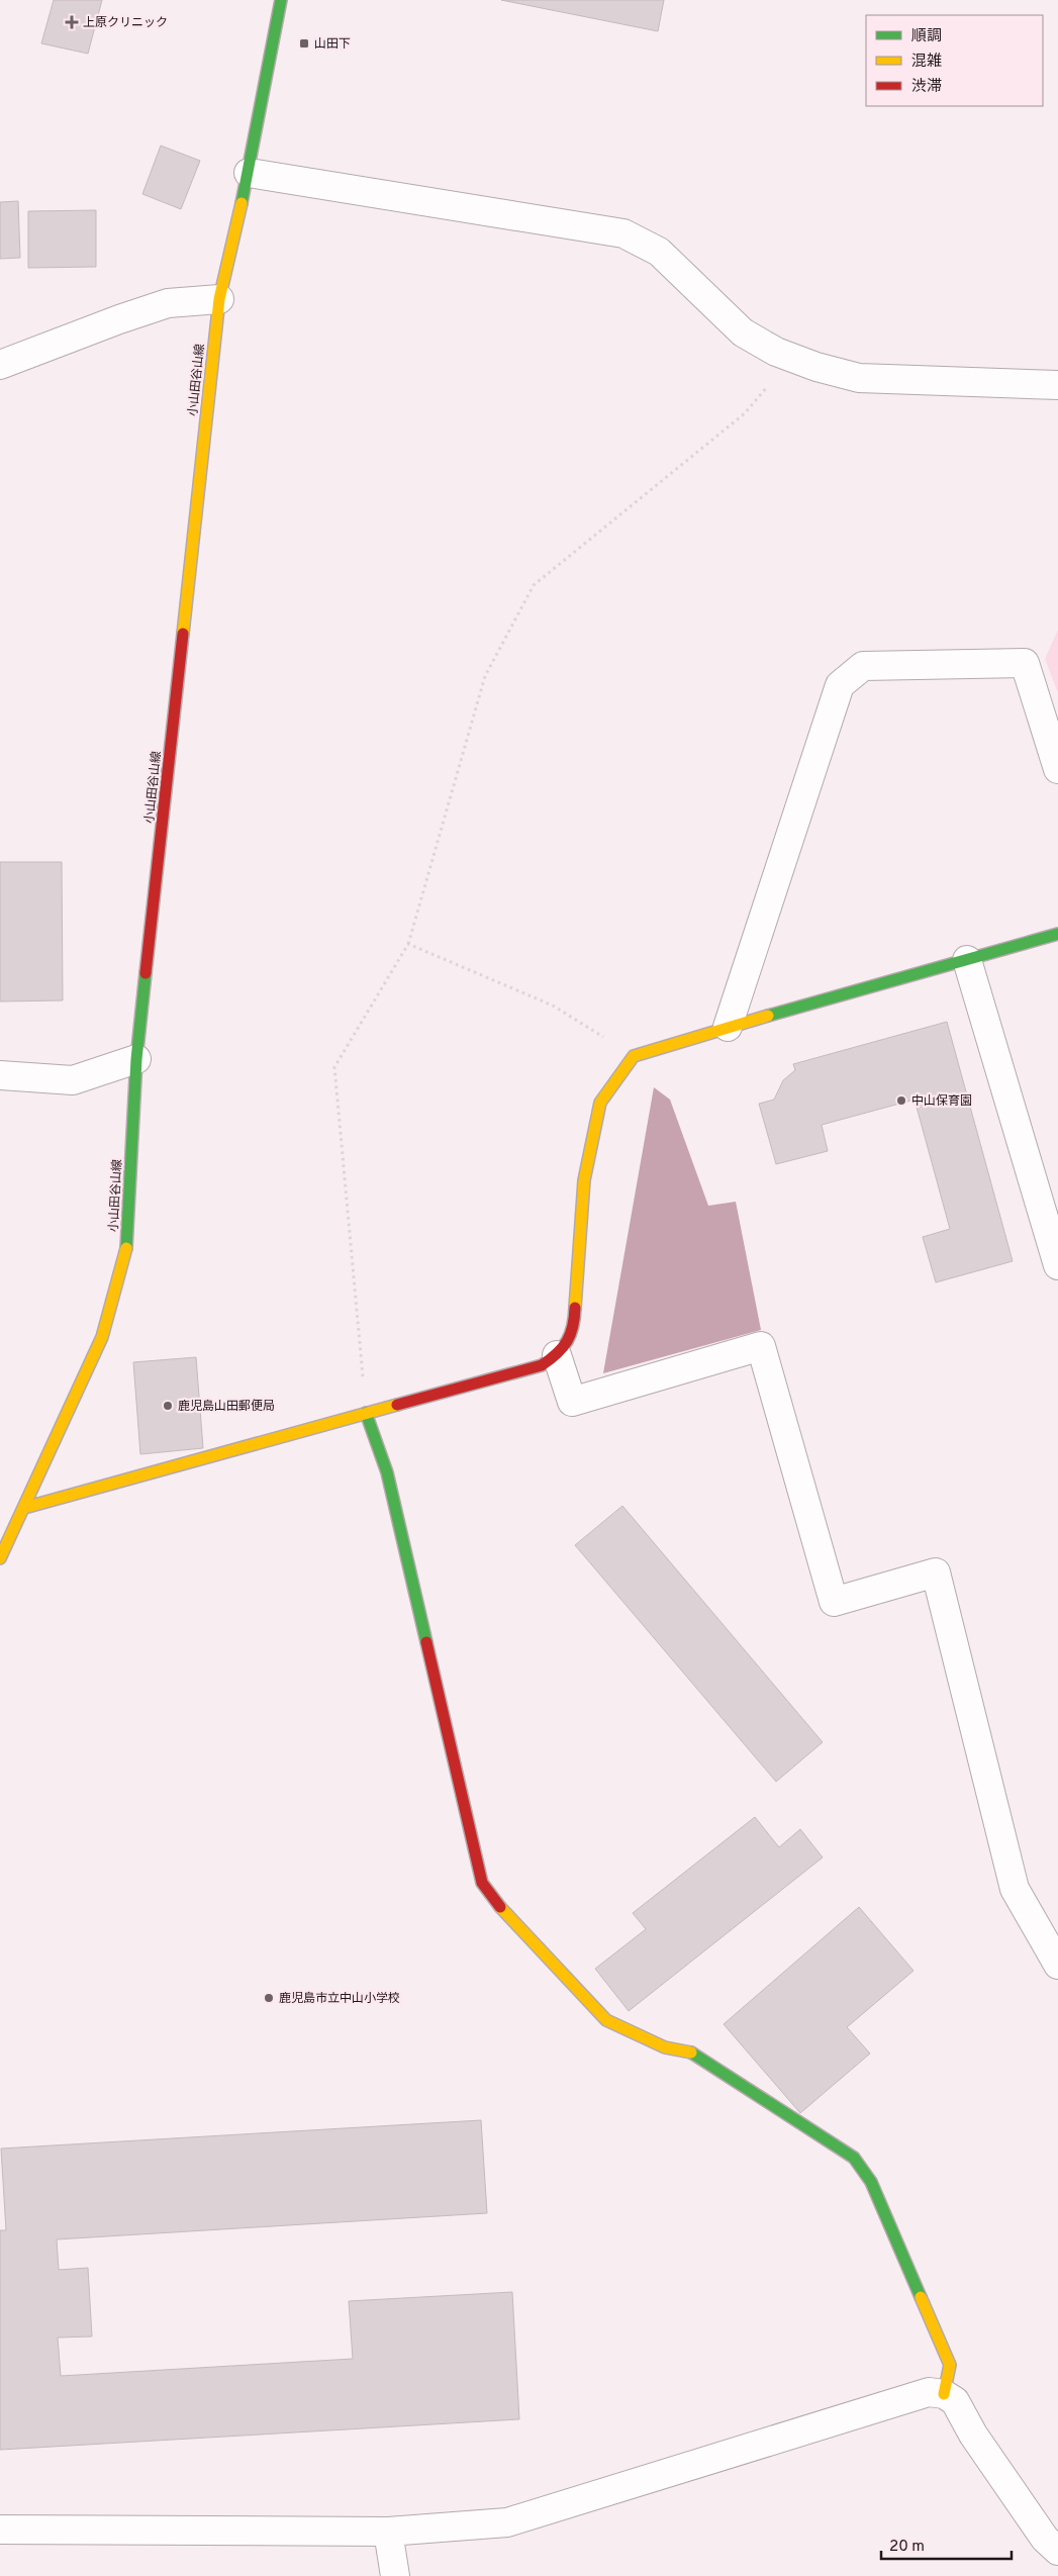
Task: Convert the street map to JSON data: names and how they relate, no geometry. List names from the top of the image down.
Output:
{
  "streets": {
    "street": ["小山田谷山線"]
  },
  "places": {
    "health": ["上原クリニック"],
    "transit": ["山田下"],
    "other": ["中山保育園", "鹿児島山田郵便局", "鹿児島市立中山小学校"]
  },
  "legend": ["順調", "混雑", "渋滞"],
  "scale_bar": "20 m"
}
